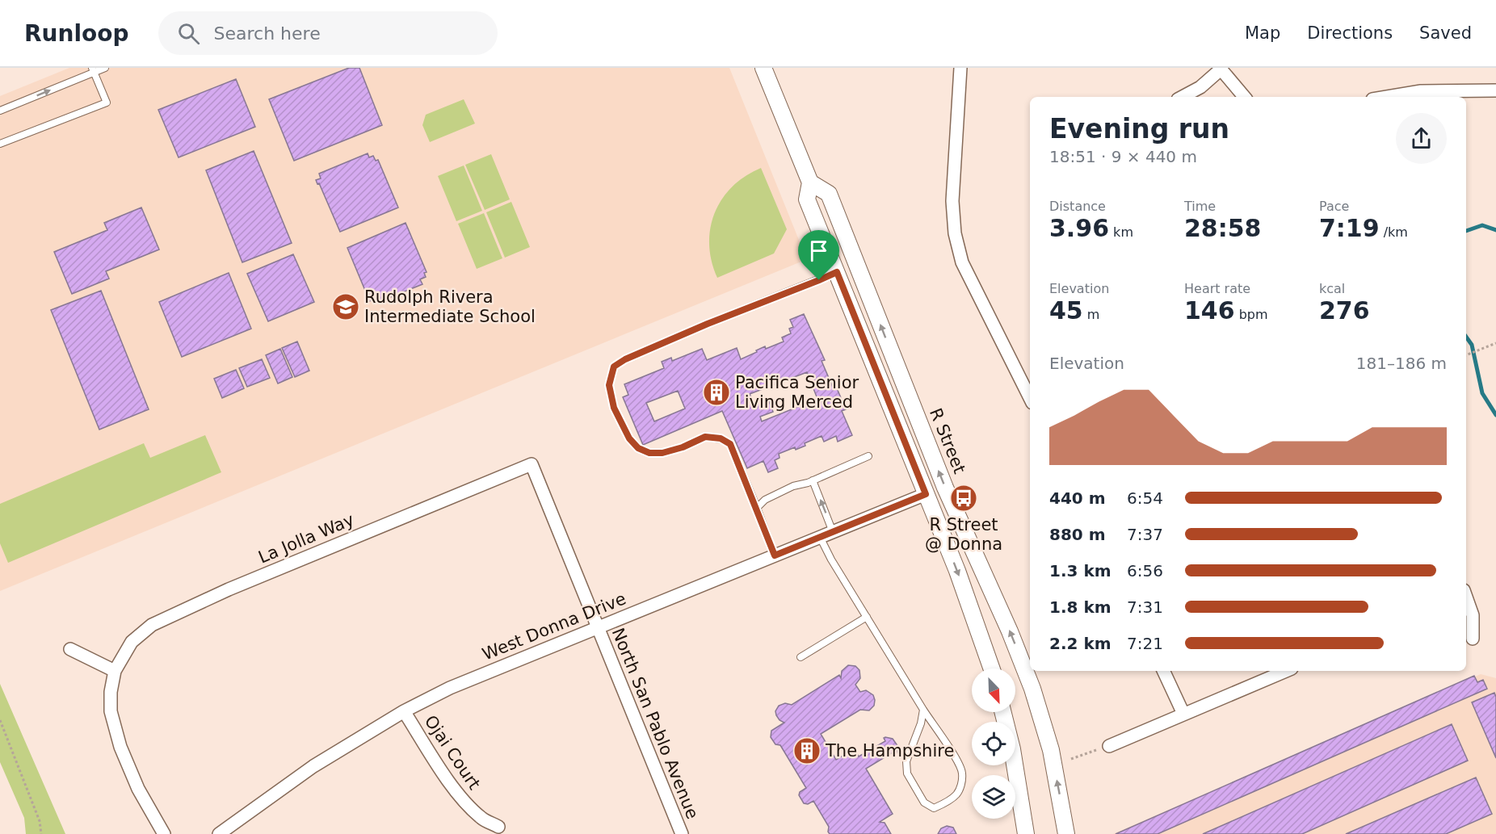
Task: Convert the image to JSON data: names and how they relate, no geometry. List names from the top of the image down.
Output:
{
  "streets": {
    "street": [
      "R Street",
      "La Jolla Way",
      "West Donna Drive",
      "North San Pablo Avenue",
      "Ojai Court"
    ]
  },
  "crossings": [
    ["La Jolla Way", "North San Pablo Avenue"],
    ["West Donna Drive", "North San Pablo Avenue"],
    ["West Donna Drive", "Ojai Court"]
  ],
  "places": {
    "school or university": ["Rudolph Rivera Intermediate School"],
    "building": ["Pacifica Senior Living Merced", "The Hampshire"],
    "bus stop": ["R Street @ Donna"]
  },
  "north": "bottom right",
  "page": {
    "header": "Runloop",
    "search": "Search here",
    "nav": ["Map", "Directions", "Saved"],
    "heading": ["Evening run", "18:51 · 9 × 440 m"],
    "stats": [
      ["Distance", "3.96 km"],
      ["Time", "28:58"],
      ["Pace", "7:19 /km"],
      ["Elevation", "45 m"],
      ["Heart rate", "146 bpm"],
      ["kcal", "276"]
    ],
    "chart": ["Elevation", "181–186 m"],
    "list": [
      {
        "name": "440 m",
        "note": "6:54"
      },
      {
        "name": "880 m",
        "note": "7:37"
      },
      {
        "name": "1.3 km",
        "note": "6:56"
      },
      {
        "name": "1.8 km",
        "note": "7:31"
      },
      {
        "name": "2.2 km",
        "note": "7:21"
      }
    ]
  }
}
